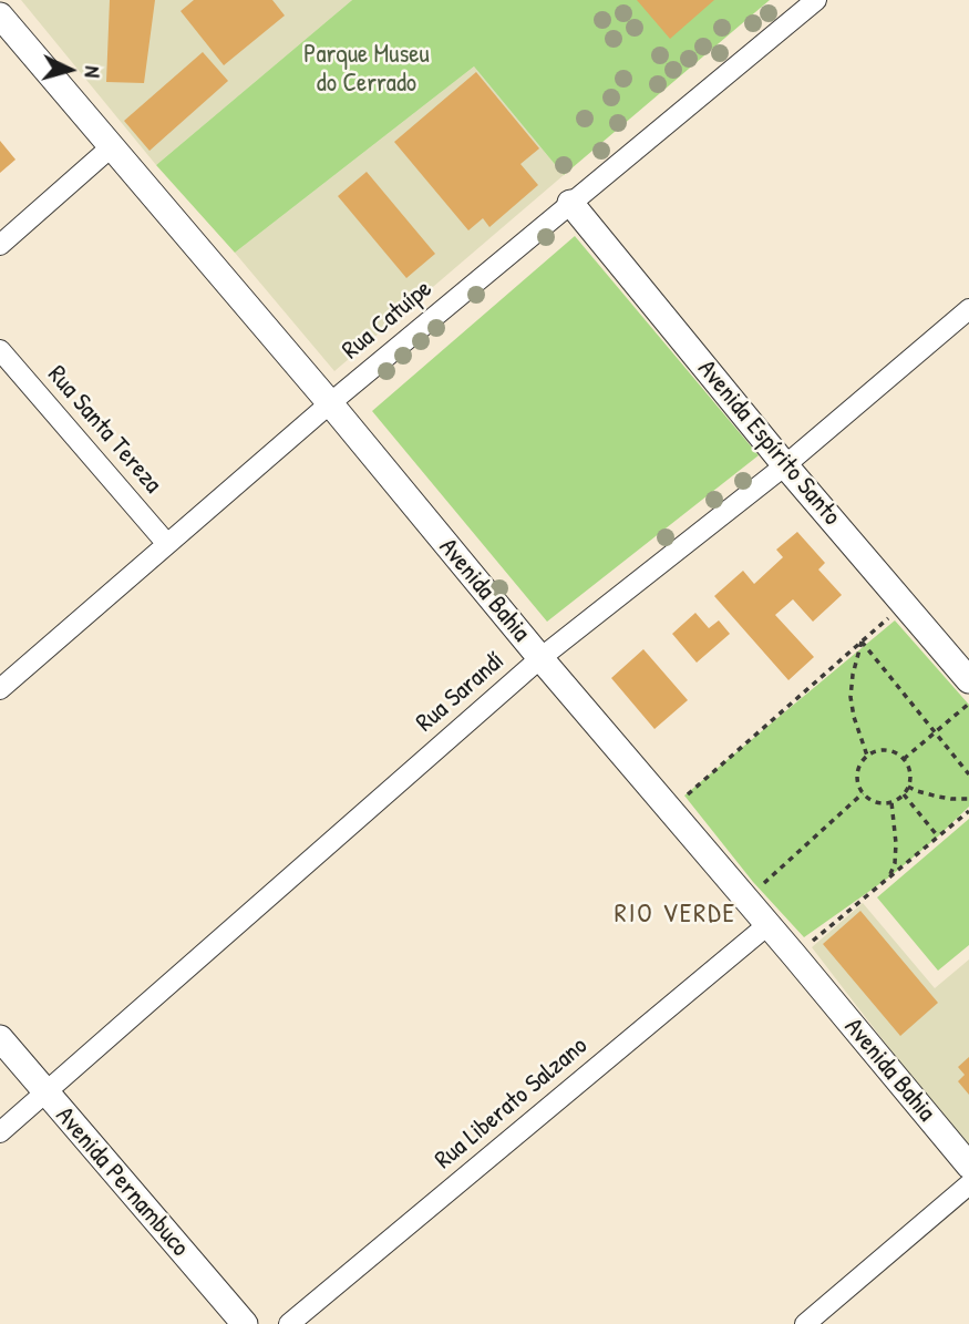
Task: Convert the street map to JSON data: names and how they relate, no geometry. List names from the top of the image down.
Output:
{
  "streets": {
    "street": [
      "Rua Catuípe",
      "Rua Santa Tereza",
      "Avenida Espírito Santo",
      "Avenida Bahia",
      "Rua Sarandí",
      "Rua Liberato Salzano",
      "Avenida Pernambuco"
    ]
  },
  "crossings": [
    ["Rua Catuípe", "Rua Santa Tereza"],
    ["Rua Catuípe", "Avenida Espírito Santo"],
    ["Rua Catuípe", "Avenida Bahia"],
    ["Avenida Espírito Santo", "Rua Sarandí"],
    ["Avenida Bahia", "Rua Sarandí"],
    ["Avenida Bahia", "Rua Liberato Salzano"],
    ["Rua Sarandí", "Avenida Pernambuco"]
  ],
  "districts": ["RIO VERDE"],
  "parks": ["Parque Museu do Cerrado"],
  "north": "right"
}
